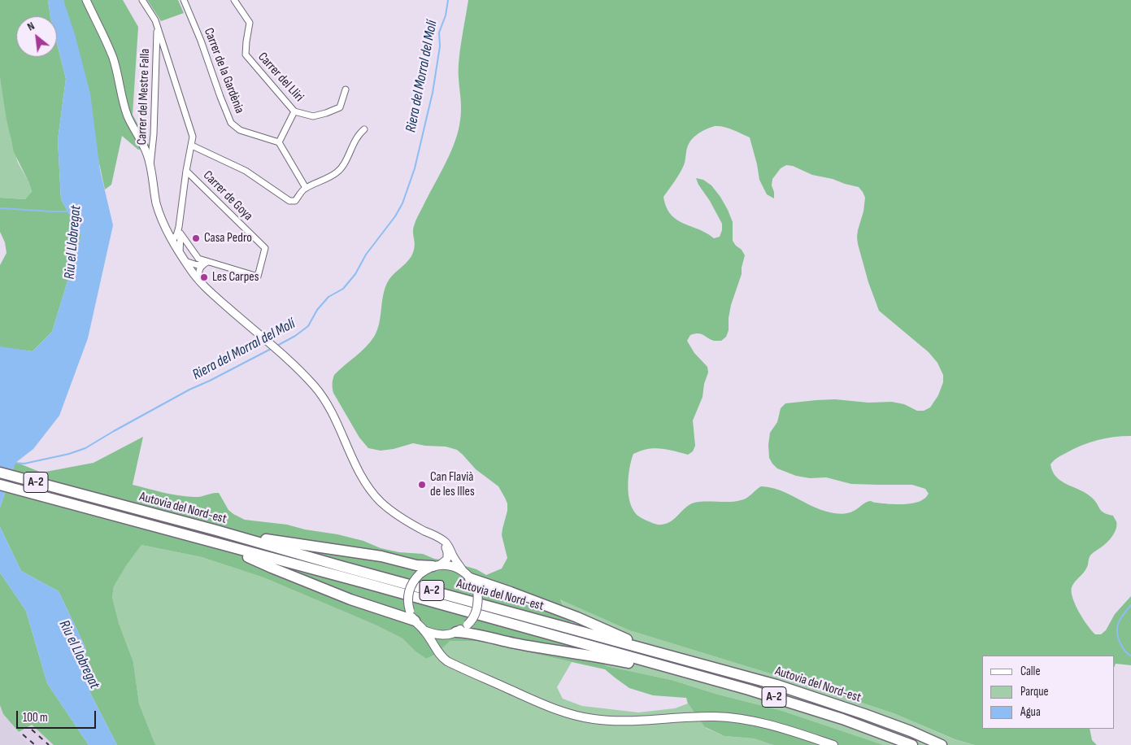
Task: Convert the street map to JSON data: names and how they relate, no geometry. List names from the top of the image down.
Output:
{
  "streets": {
    "highway": ["A-2", "Autovia del Nord-est"],
    "street": [
      "Carrer de la Gardènia",
      "Carrer del Lliri",
      "Carrer del Mestre Falla",
      "Carrer de Goya"
    ]
  },
  "water": ["Riera del Morral del Molí", "Riu el Llobregat"],
  "places": ["Casa Pedro", "Les Carpes", "Can Flavià de les Illes"],
  "legend": ["Calle", "Parque", "Agua"],
  "scale_bar": "100 m",
  "north": "top left"
}
